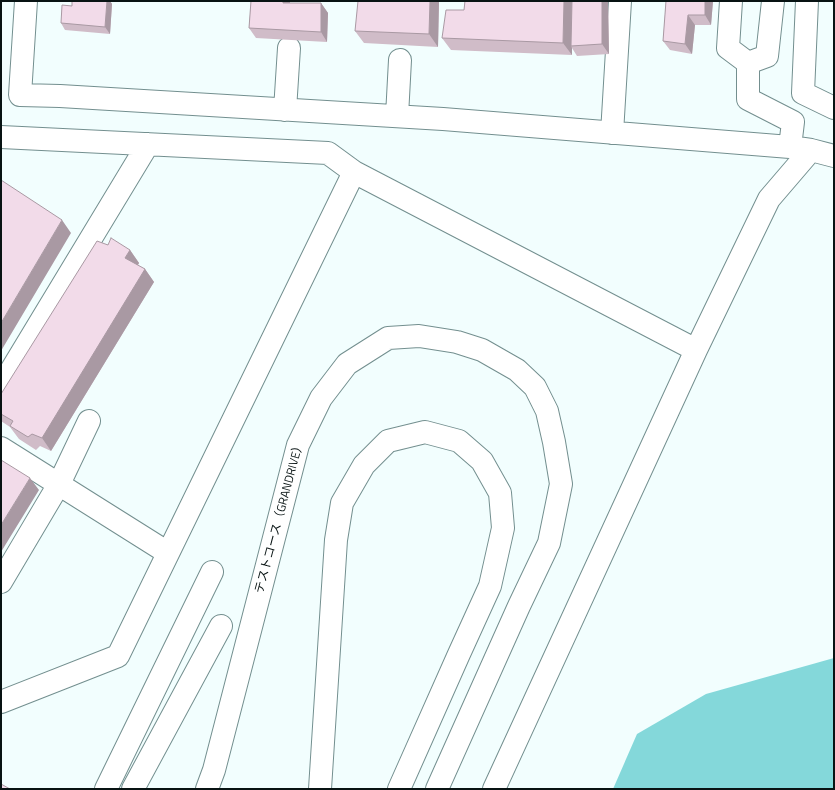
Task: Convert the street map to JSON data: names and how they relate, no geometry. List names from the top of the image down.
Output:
{
  "streets": {
    "street": ["テストコース（GRANDRIVE）"]
  }
}
